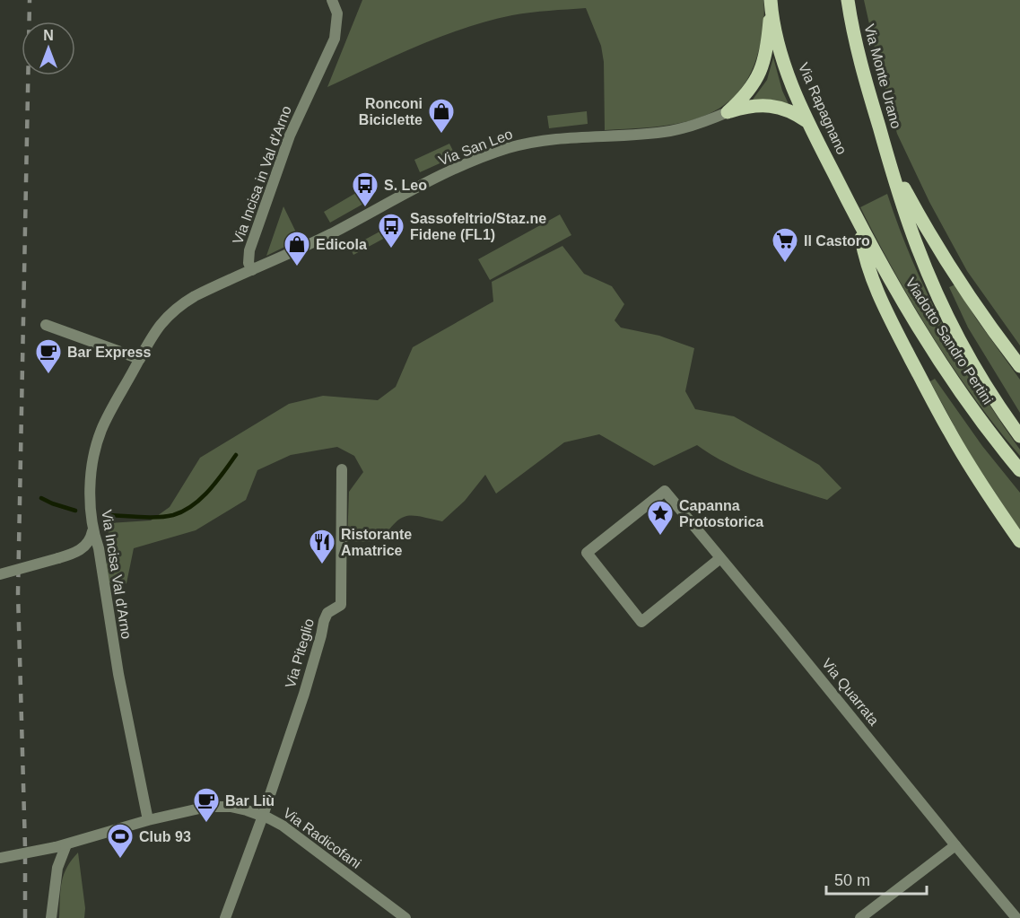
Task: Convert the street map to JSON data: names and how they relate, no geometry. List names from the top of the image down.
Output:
{
  "streets": {
    "main road": ["Via Monte Urano", "Via Rapagnano", "Viadotto Sandro Pertini"],
    "street": [
      "Via San Leo",
      "Via Incisa in Val d'Arno",
      "Via Incisa Val d'Arno",
      "Via Piteglio",
      "Via Quarrata",
      "Via Radicofani"
    ]
  },
  "crossings": [
    ["Via Monte Urano", "Viadotto Sandro Pertini"],
    ["Via Rapagnano", "Viadotto Sandro Pertini"],
    ["Via San Leo", "Via Incisa in Val d'Arno"],
    ["Via San Leo", "Via Incisa Val d'Arno"],
    ["Via Incisa in Val d'Arno", "Via Incisa Val d'Arno"],
    ["Via Incisa Val d'Arno", "Via Radicofani"],
    ["Via Piteglio", "Via Radicofani"]
  ],
  "places": {
    "shop": ["Ronconi Biciclette", "Edicola"],
    "bus stop": ["S. Leo", "Sassofeltrio/Staz.ne Fidene (FL1)"],
    "supermarket": ["Il Castoro"],
    "cafe": ["Bar Express", "Bar Liù"],
    "place": ["Capanna Protostorica"],
    "restaurant": ["Ristorante Amatrice"],
    "sports": ["Club 93"]
  },
  "scale_bar": "50 m",
  "north": "top"
}
